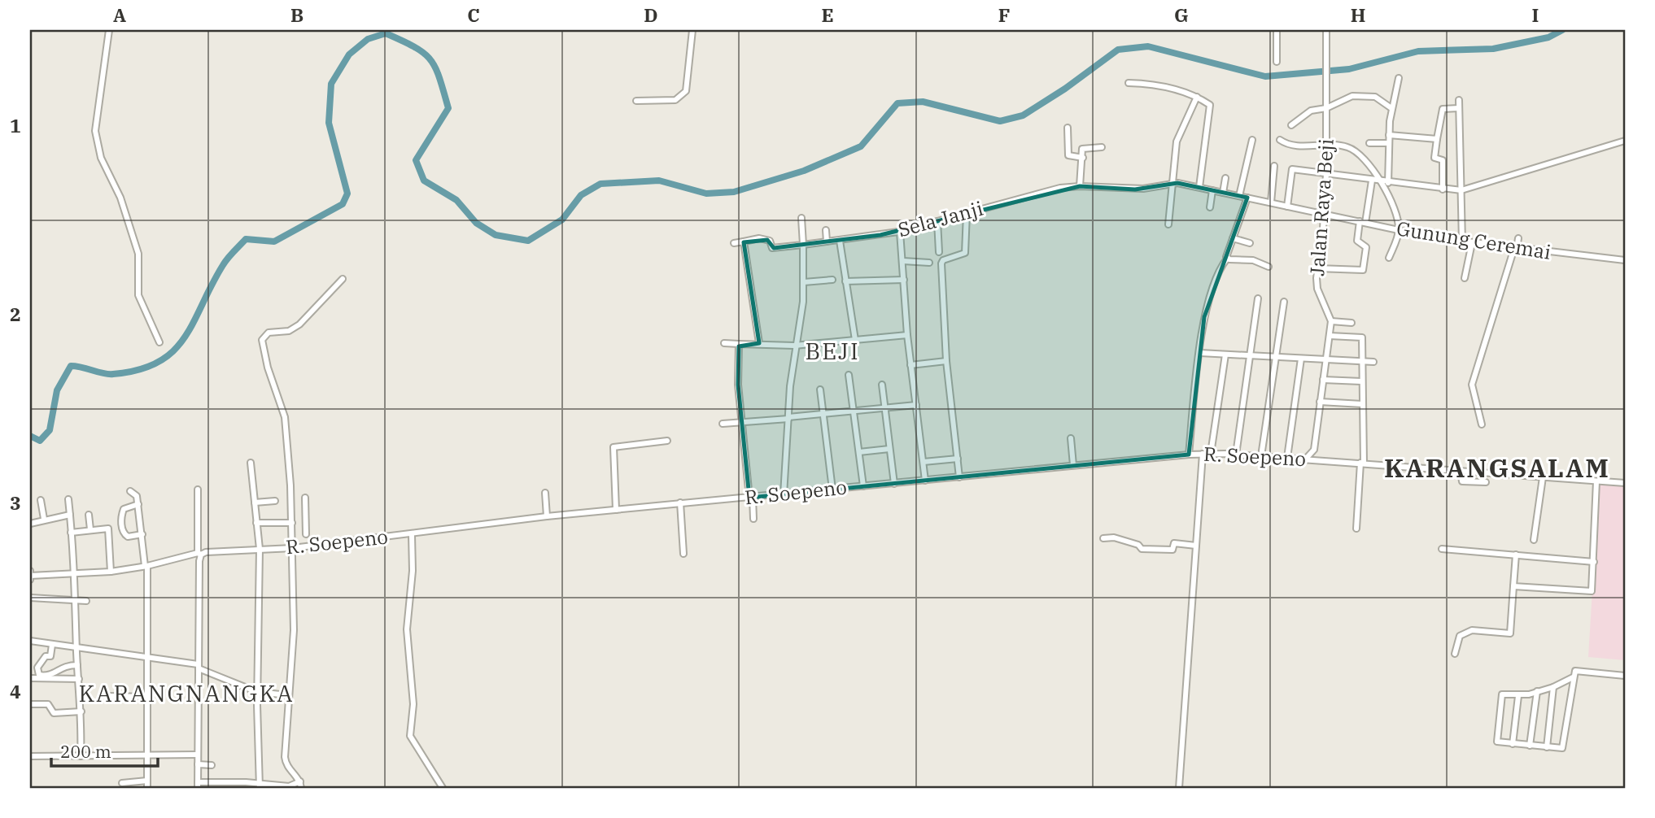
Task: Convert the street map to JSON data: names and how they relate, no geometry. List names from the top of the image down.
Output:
{
  "streets": {
    "street": [
      "Jalan Raya Beji",
      "Sela Janji",
      "Gunung Ceremai",
      "R. Soepeno"
    ]
  },
  "crossings": [
    ["Jalan Raya Beji", "Sela Janji"],
    ["Jalan Raya Beji", "Gunung Ceremai"],
    ["Sela Janji", "Gunung Ceremai"]
  ],
  "districts": ["BEJI", "KARANGSALAM", "KARANGNANGKA"],
  "scale_bar": "200 m",
  "grid": {
    "columns": [
      "A",
      "B",
      "C",
      "D",
      "E",
      "F",
      "G",
      "H",
      "I"
    ],
    "rows": [
      "1",
      "2",
      "3",
      "4"
    ]
  }
}
